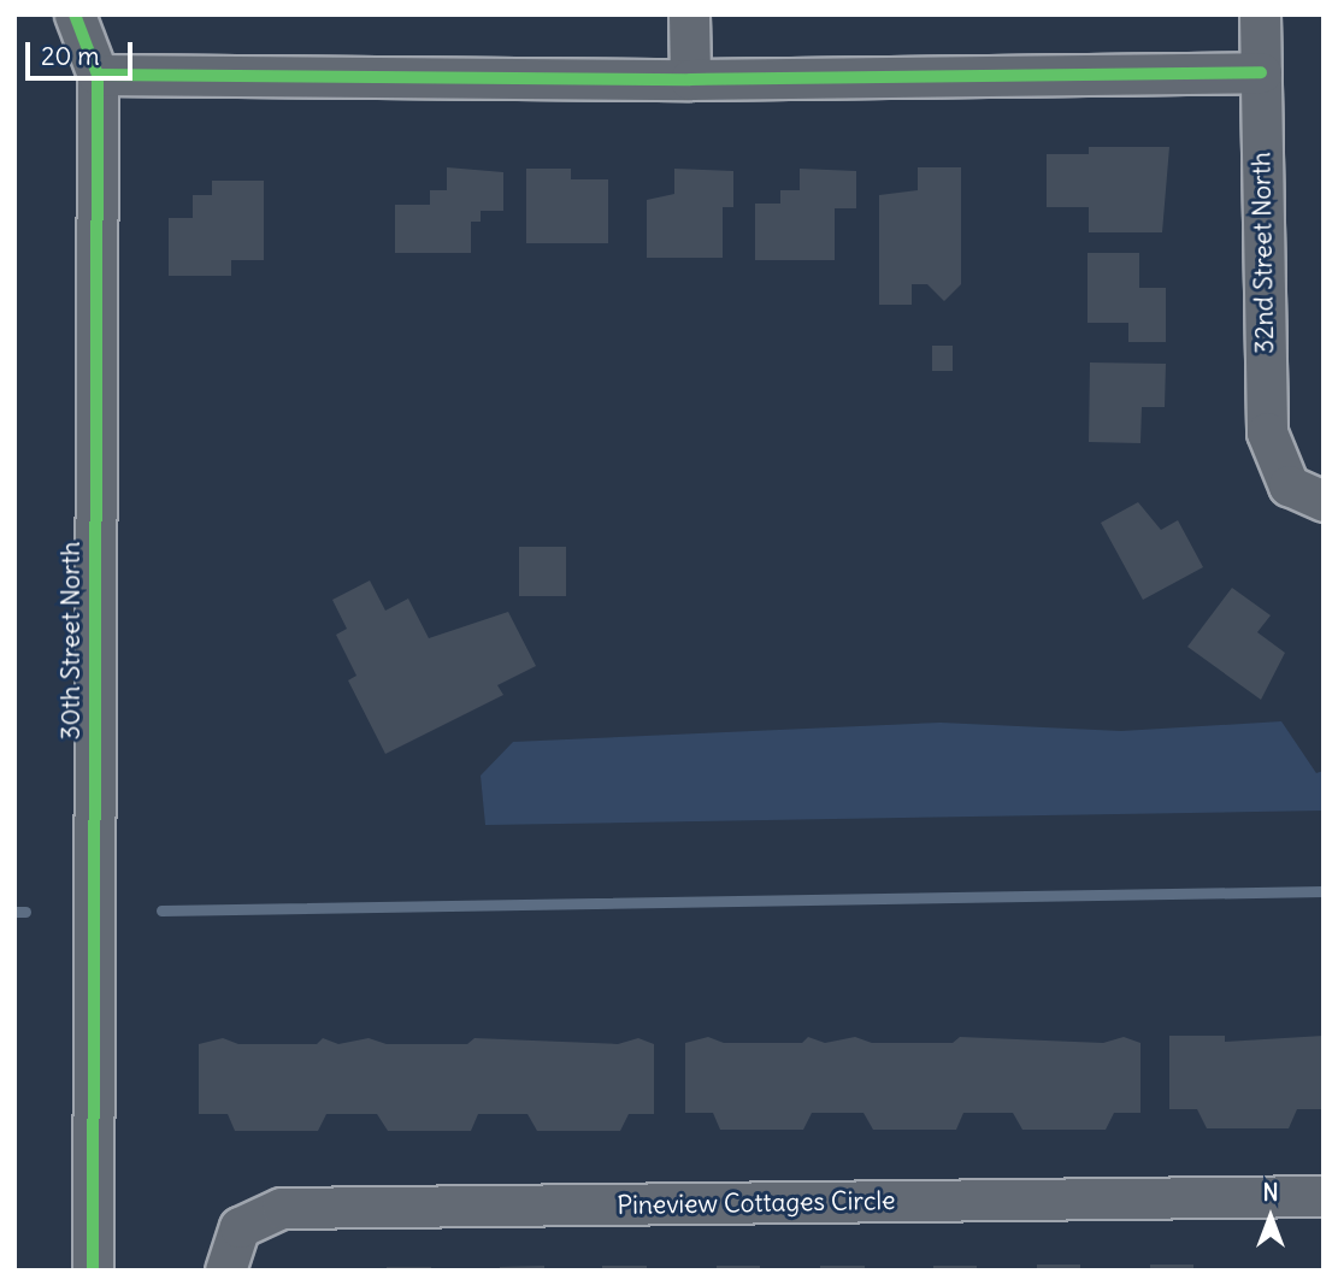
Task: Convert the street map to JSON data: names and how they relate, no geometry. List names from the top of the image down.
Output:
{
  "streets": {
    "street": ["32nd Street North", "30th Street North", "Pineview Cottages Circle"]
  },
  "scale_bar": "20 m",
  "north": "top"
}
